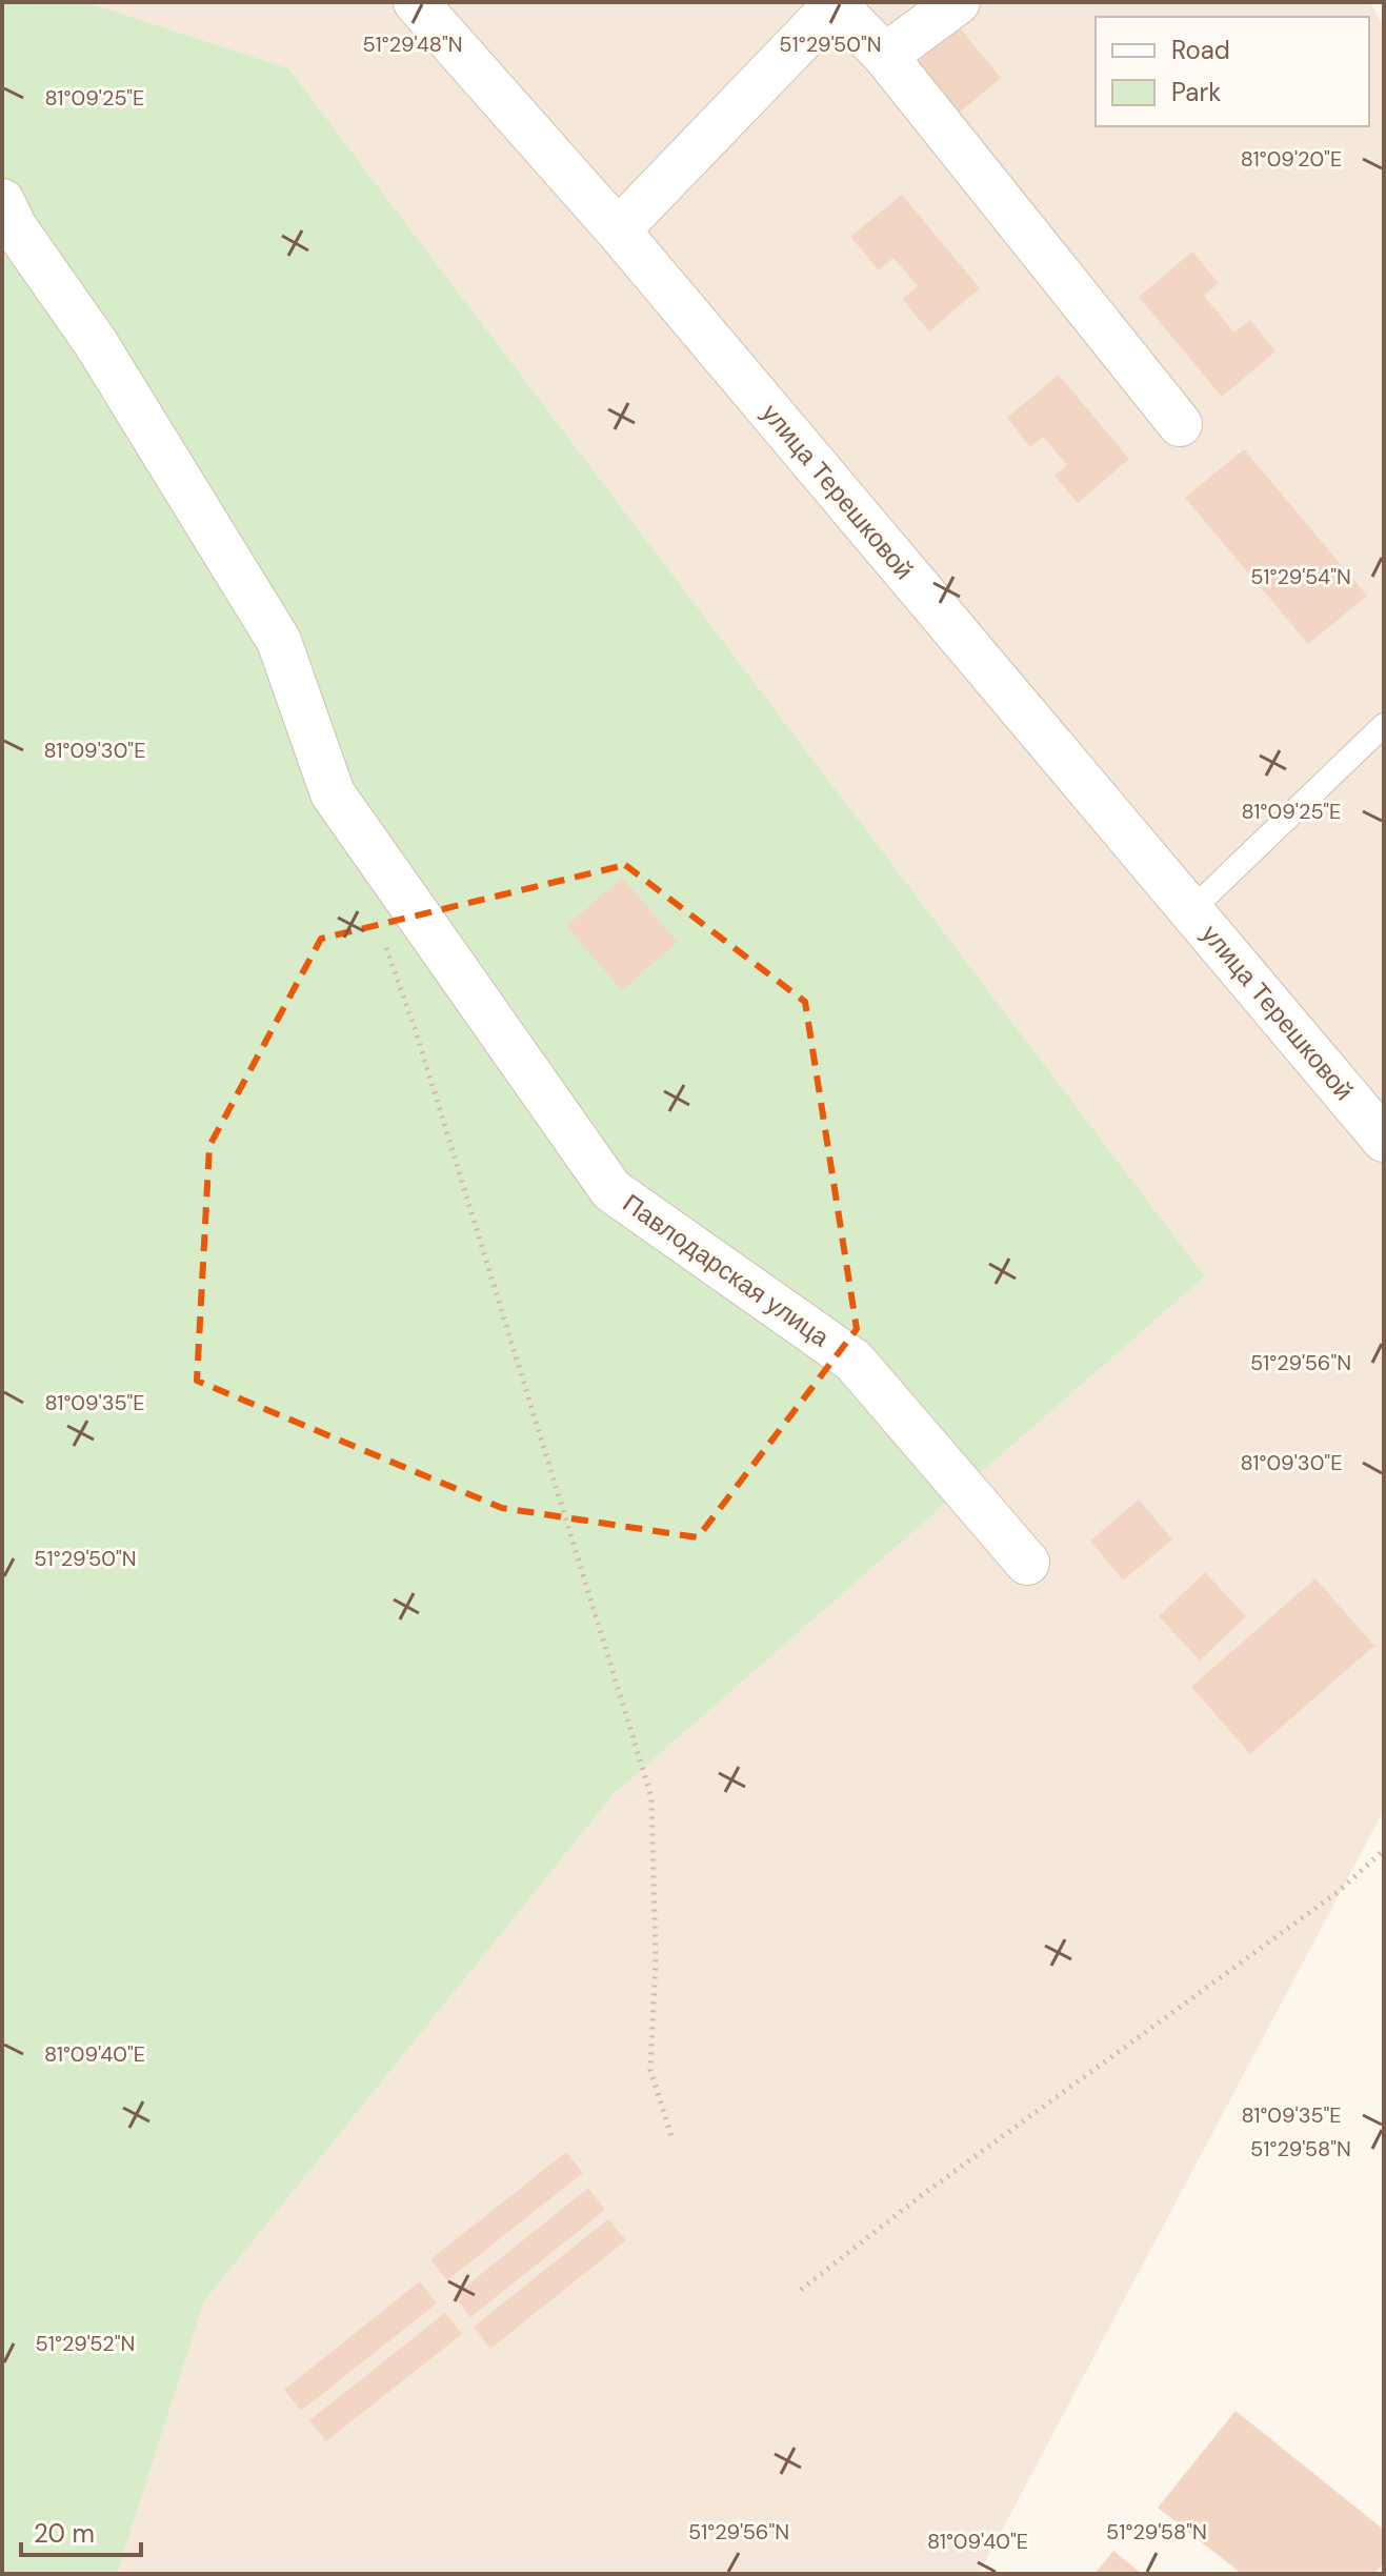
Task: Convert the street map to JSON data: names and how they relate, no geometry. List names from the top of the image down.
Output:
{
  "streets": {
    "street": ["улица Терешковой", "Павлодарская улица"]
  },
  "legend": ["Road", "Park"],
  "scale_bar": "20 m",
  "coordinates": [
    "51°29'48\"N",
    "51°29'50\"N",
    "81°09'25\"E",
    "81°09'20\"E",
    "51°29'54\"N",
    "81°09'30\"E",
    "51°29'56\"N",
    "81°09'35\"E",
    "81°09'40\"E",
    "51°29'58\"N",
    "51°29'52\"N"
  ]
}
